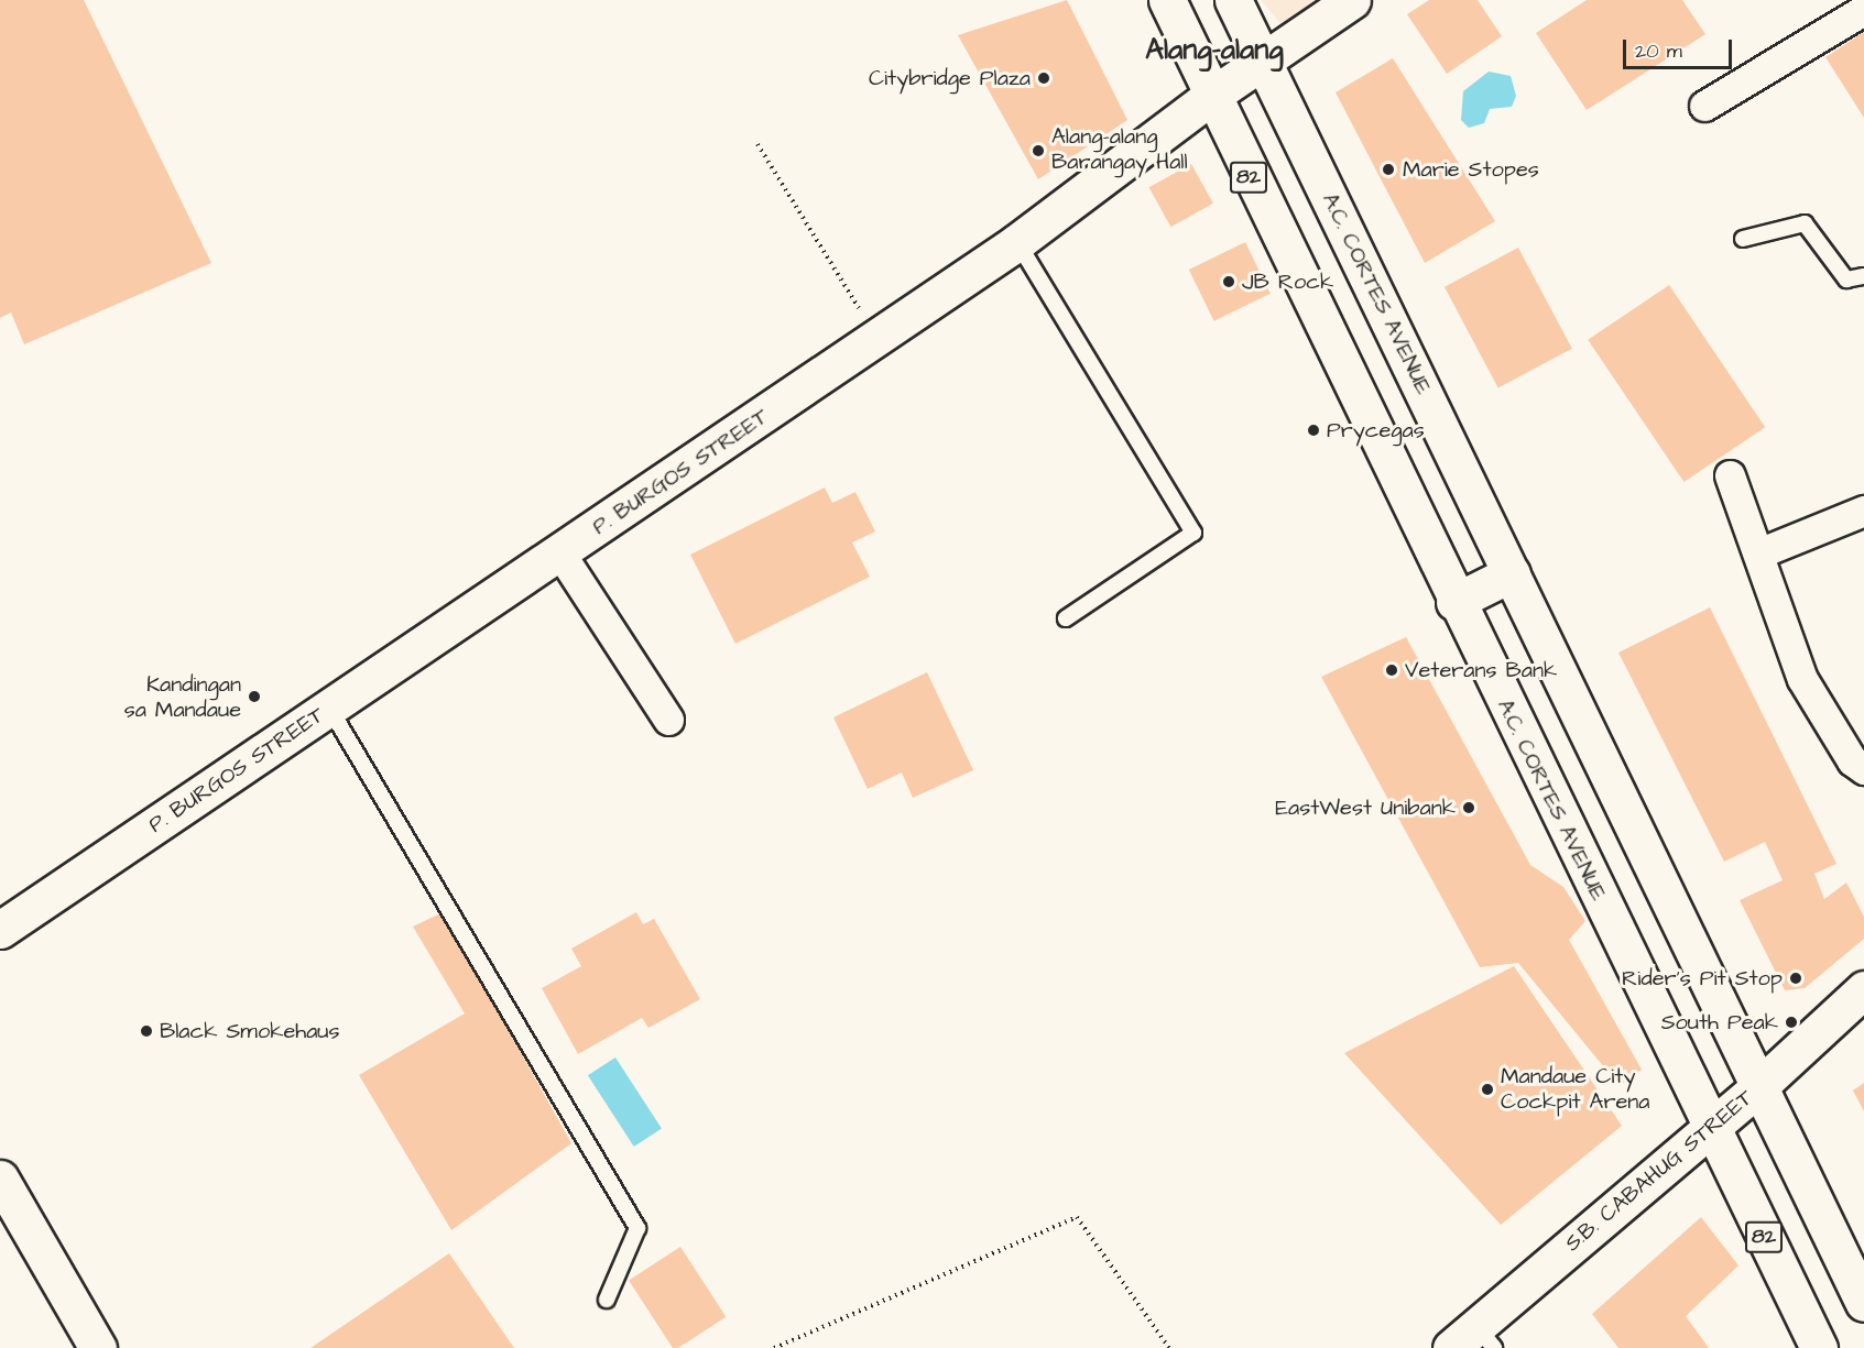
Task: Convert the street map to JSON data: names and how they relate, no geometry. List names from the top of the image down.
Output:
{
  "streets": {
    "main road": [
      "82",
      "A.C. CORTES AVENUE",
      "P. BURGOS STREET",
      "S.B. CABAHUG STREET"
    ]
  },
  "crossings": [
    ["A.C. CORTES AVENUE", "P. BURGOS STREET"],
    ["A.C. CORTES AVENUE", "S.B. CABAHUG STREET"]
  ],
  "districts": ["Alang-alang"],
  "places": [
    "Citybridge Plaza",
    "Alang-alang Barangay Hall",
    "Marie Stopes",
    "JB Rock",
    "Prycegas",
    "Veterans Bank",
    "Kandingan sa Mandaue",
    "EastWest Unibank",
    "Rider's Pit Stop",
    "South Peak",
    "Black Smokehaus",
    "Mandaue City Cockpit Arena"
  ],
  "scale_bar": "20 m"
}
